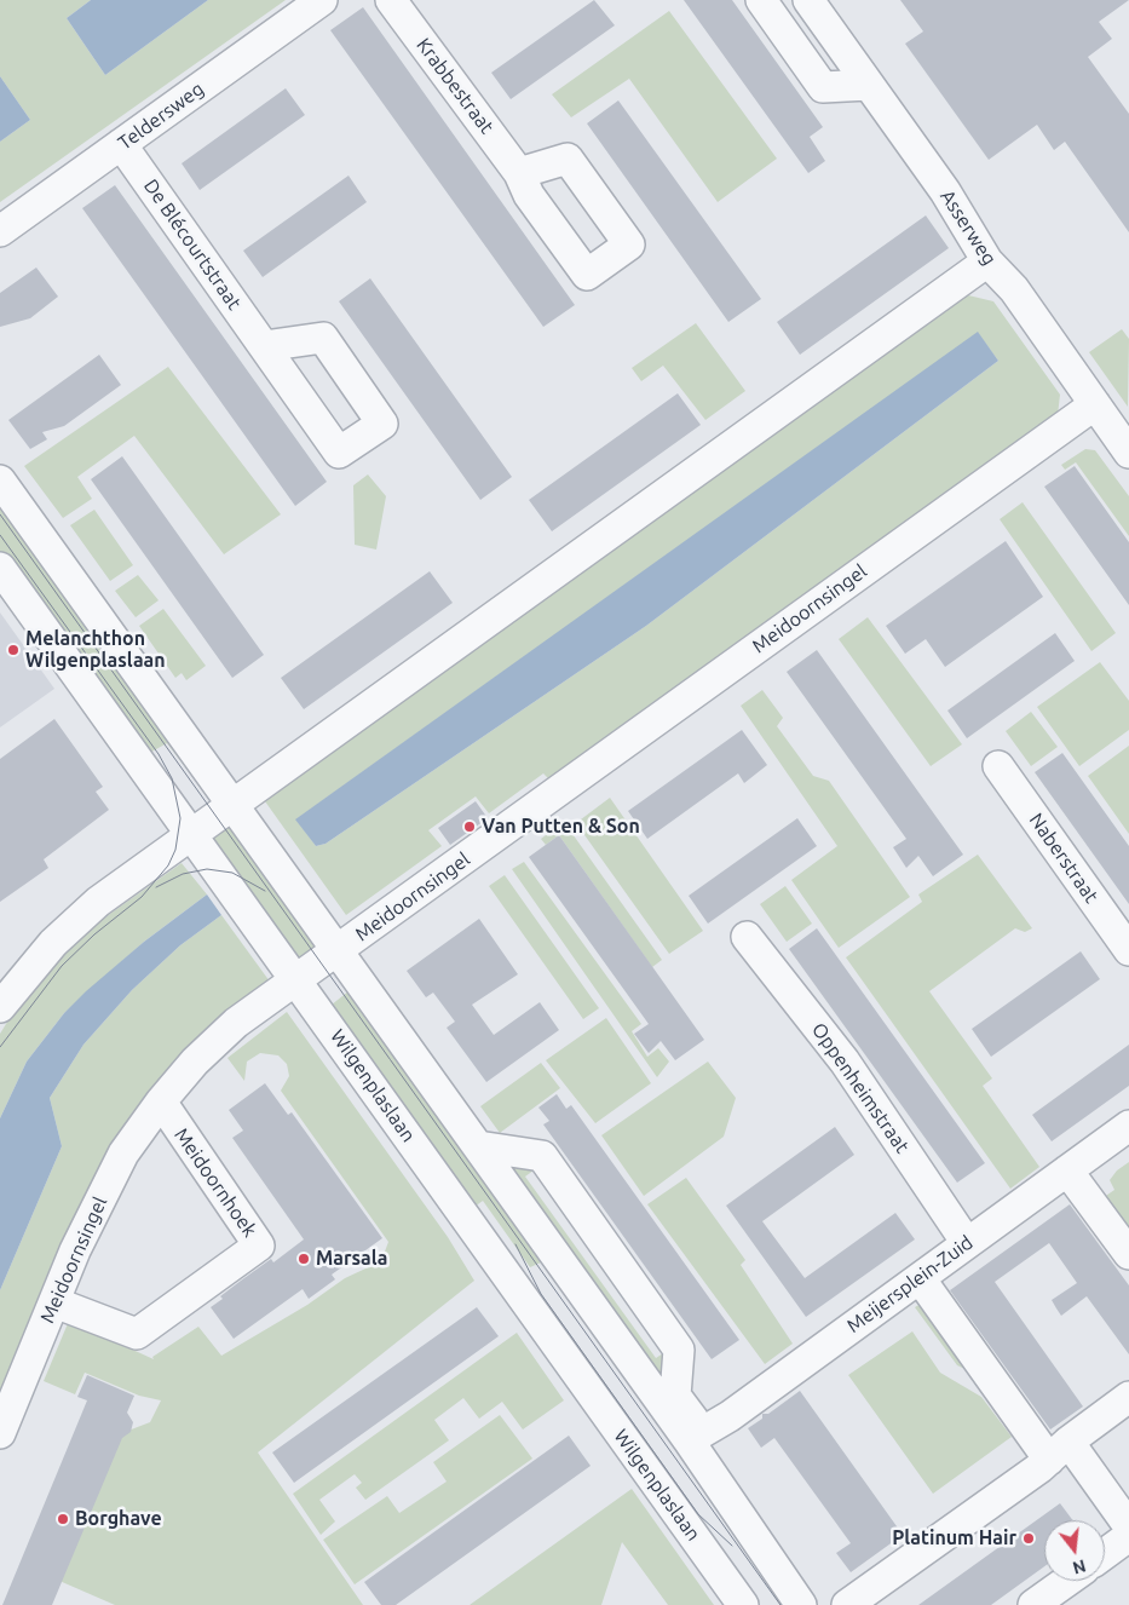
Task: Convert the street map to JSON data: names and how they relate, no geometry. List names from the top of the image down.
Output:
{
  "streets": {
    "street": [
      "Krabbestraat",
      "Teldersweg",
      "Asserweg",
      "De Blécourtstraat",
      "Meidoornsingel",
      "Naberstraat",
      "Wilgenplaslaan",
      "Oppenheimstraat",
      "Meidoornhoek",
      "Meijersplein-Zuid"
    ]
  },
  "crossings": [
    ["Teldersweg", "De Blécourtstraat"],
    ["Asserweg", "Meidoornsingel"],
    ["Meidoornsingel", "Wilgenplaslaan"],
    ["Meidoornsingel", "Meidoornhoek"],
    ["Oppenheimstraat", "Meijersplein-Zuid"]
  ],
  "places": [
    "Melanchthon Wilgenplaslaan",
    "Van Putten & Son",
    "Marsala",
    "Borghave",
    "Platinum Hair"
  ],
  "north": "bottom"
}
